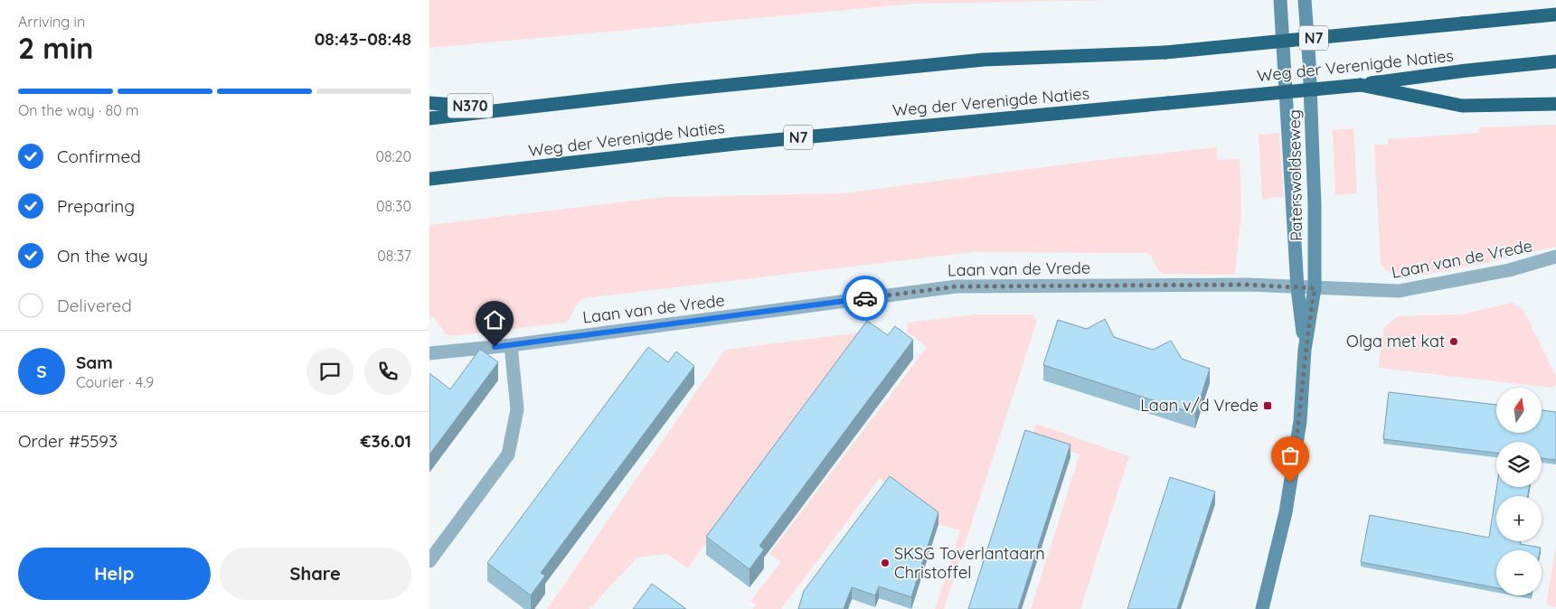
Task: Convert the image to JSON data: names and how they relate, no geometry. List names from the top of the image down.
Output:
{
  "streets": {
    "highway": ["N7", "Weg der Verenigde Naties", "N370"],
    "main road": ["Paterswoldseweg"],
    "street": ["Laan van de Vrede"]
  },
  "crossings": [
    ["N7", "Weg der Verenigde Naties"],
    ["Weg der Verenigde Naties", "N370"],
    ["Paterswoldseweg", "Laan van de Vrede"]
  ],
  "places": {
    "other": ["Olga met kat", "SKSG Toverlantaarn Christoffel"],
    "transit": ["Laan v/d Vrede"]
  },
  "north": "top",
  "page": {
    "heading": ["2 min", "Arriving in", "08:43–08:48"],
    "panel": [
      "Sam",
      "Courier · 4.9",
      "Order #5593",
      "€36.01"
    ],
    "bar": "On the way · 80 m",
    "list": [
      ["Confirmed", "08:20"],
      ["Preparing", "08:30"],
      ["On the way", "08:37"],
      "Delivered"
    ],
    "round": "S",
    "map_buttons": ["+", "−"],
    "buttons": ["Help", "Share"]
  }
}
